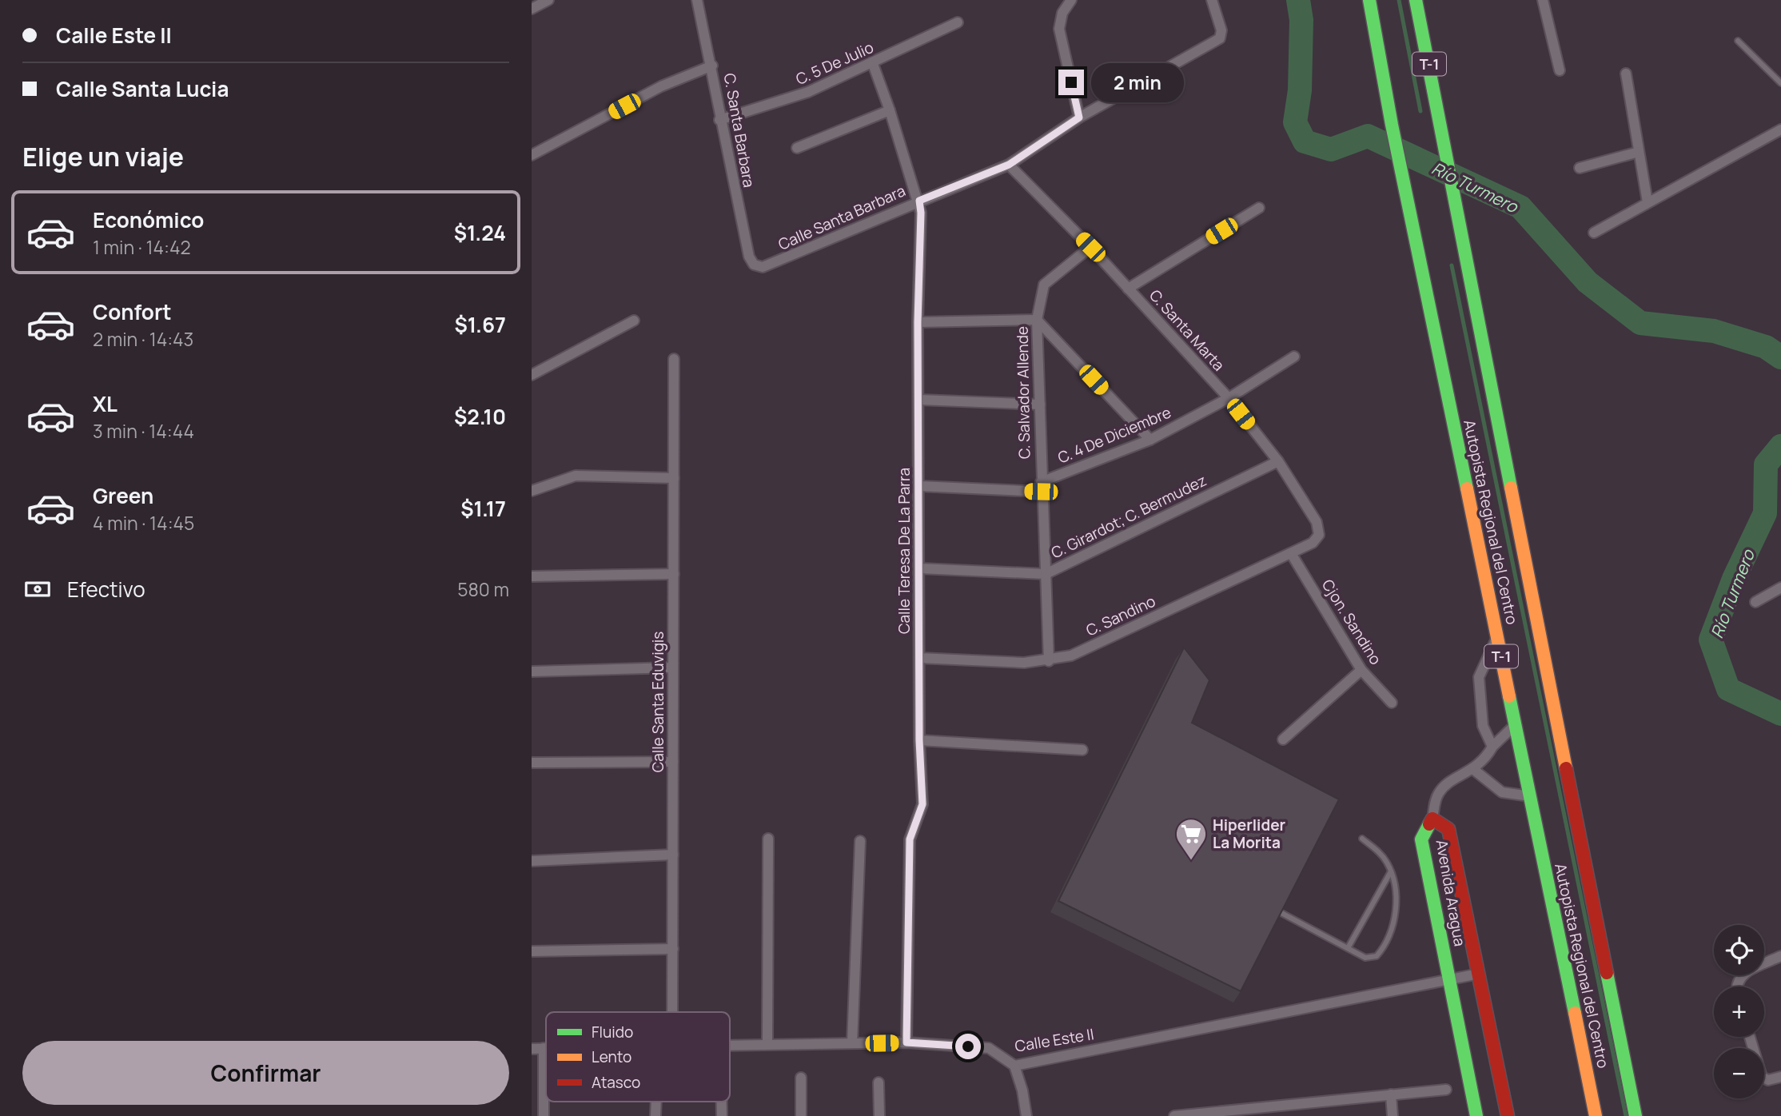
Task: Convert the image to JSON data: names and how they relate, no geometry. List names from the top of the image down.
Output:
{
  "streets": {
    "main road": ["T-1", "Autopista Regional del Centro", "Avenida Aragua"],
    "street": [
      "C. 5 De Julio",
      "C. Santa Barbara",
      "Calle Santa Barbara",
      "C. Santa Marta",
      "C. Salvador Allende",
      "C. 4 De Diciembre",
      "C. Girardot; C. Bermudez",
      "Calle Teresa De La Parra",
      "C. Sandino",
      "Cjon. Sandino",
      "Calle Santa Eduvigis",
      "Calle Este II"
    ]
  },
  "crossings": [
    ["C. 5 De Julio", "C. Santa Barbara"],
    ["C. 5 De Julio", "Calle Teresa De La Parra"],
    ["C. Santa Barbara", "Calle Santa Barbara"],
    ["Calle Santa Barbara", "C. Santa Marta"],
    ["Calle Santa Barbara", "Calle Teresa De La Parra"],
    ["C. Santa Marta", "C. Salvador Allende"],
    ["C. Santa Marta", "C. 4 De Diciembre"],
    ["C. Santa Marta", "C. Girardot; C. Bermudez"],
    ["C. Santa Marta", "C. Sandino"],
    ["C. Salvador Allende", "C. 4 De Diciembre"],
    ["C. Salvador Allende", "C. Girardot; C. Bermudez"],
    ["C. Salvador Allende", "C. Sandino"],
    ["C. 4 De Diciembre", "Calle Teresa De La Parra"],
    ["C. Girardot; C. Bermudez", "Calle Teresa De La Parra"],
    ["Calle Teresa De La Parra", "C. Sandino"],
    ["Calle Teresa De La Parra", "Calle Este II"],
    ["C. Sandino", "Cjon. Sandino"],
    ["Avenida Aragua", "Calle Este II"]
  ],
  "water": ["Río Turmero"],
  "places": {
    "supermarket": ["Hiperlider La Morita"]
  },
  "legend": ["Fluido", "Lento", "Atasco"],
  "page": {
    "banner": ["Calle Este II", "Calle Santa Lucia"],
    "bubble": "2 min",
    "heading": "Elige un viaje",
    "list": [
      {
        "name": "Económico",
        "note": "1 min · 14:42",
        "value": "$1.24"
      },
      {
        "name": "Confort",
        "note": "2 min · 14:43",
        "value": "$1.67"
      },
      {
        "name": "XL",
        "note": "3 min · 14:44",
        "value": "$2.10"
      },
      {
        "name": "Green",
        "note": "4 min · 14:45",
        "value": "$1.17"
      }
    ],
    "pay": ["Efectivo", "580 m"],
    "map_buttons": ["+", "−"],
    "buttons": "Confirmar"
  }
}
